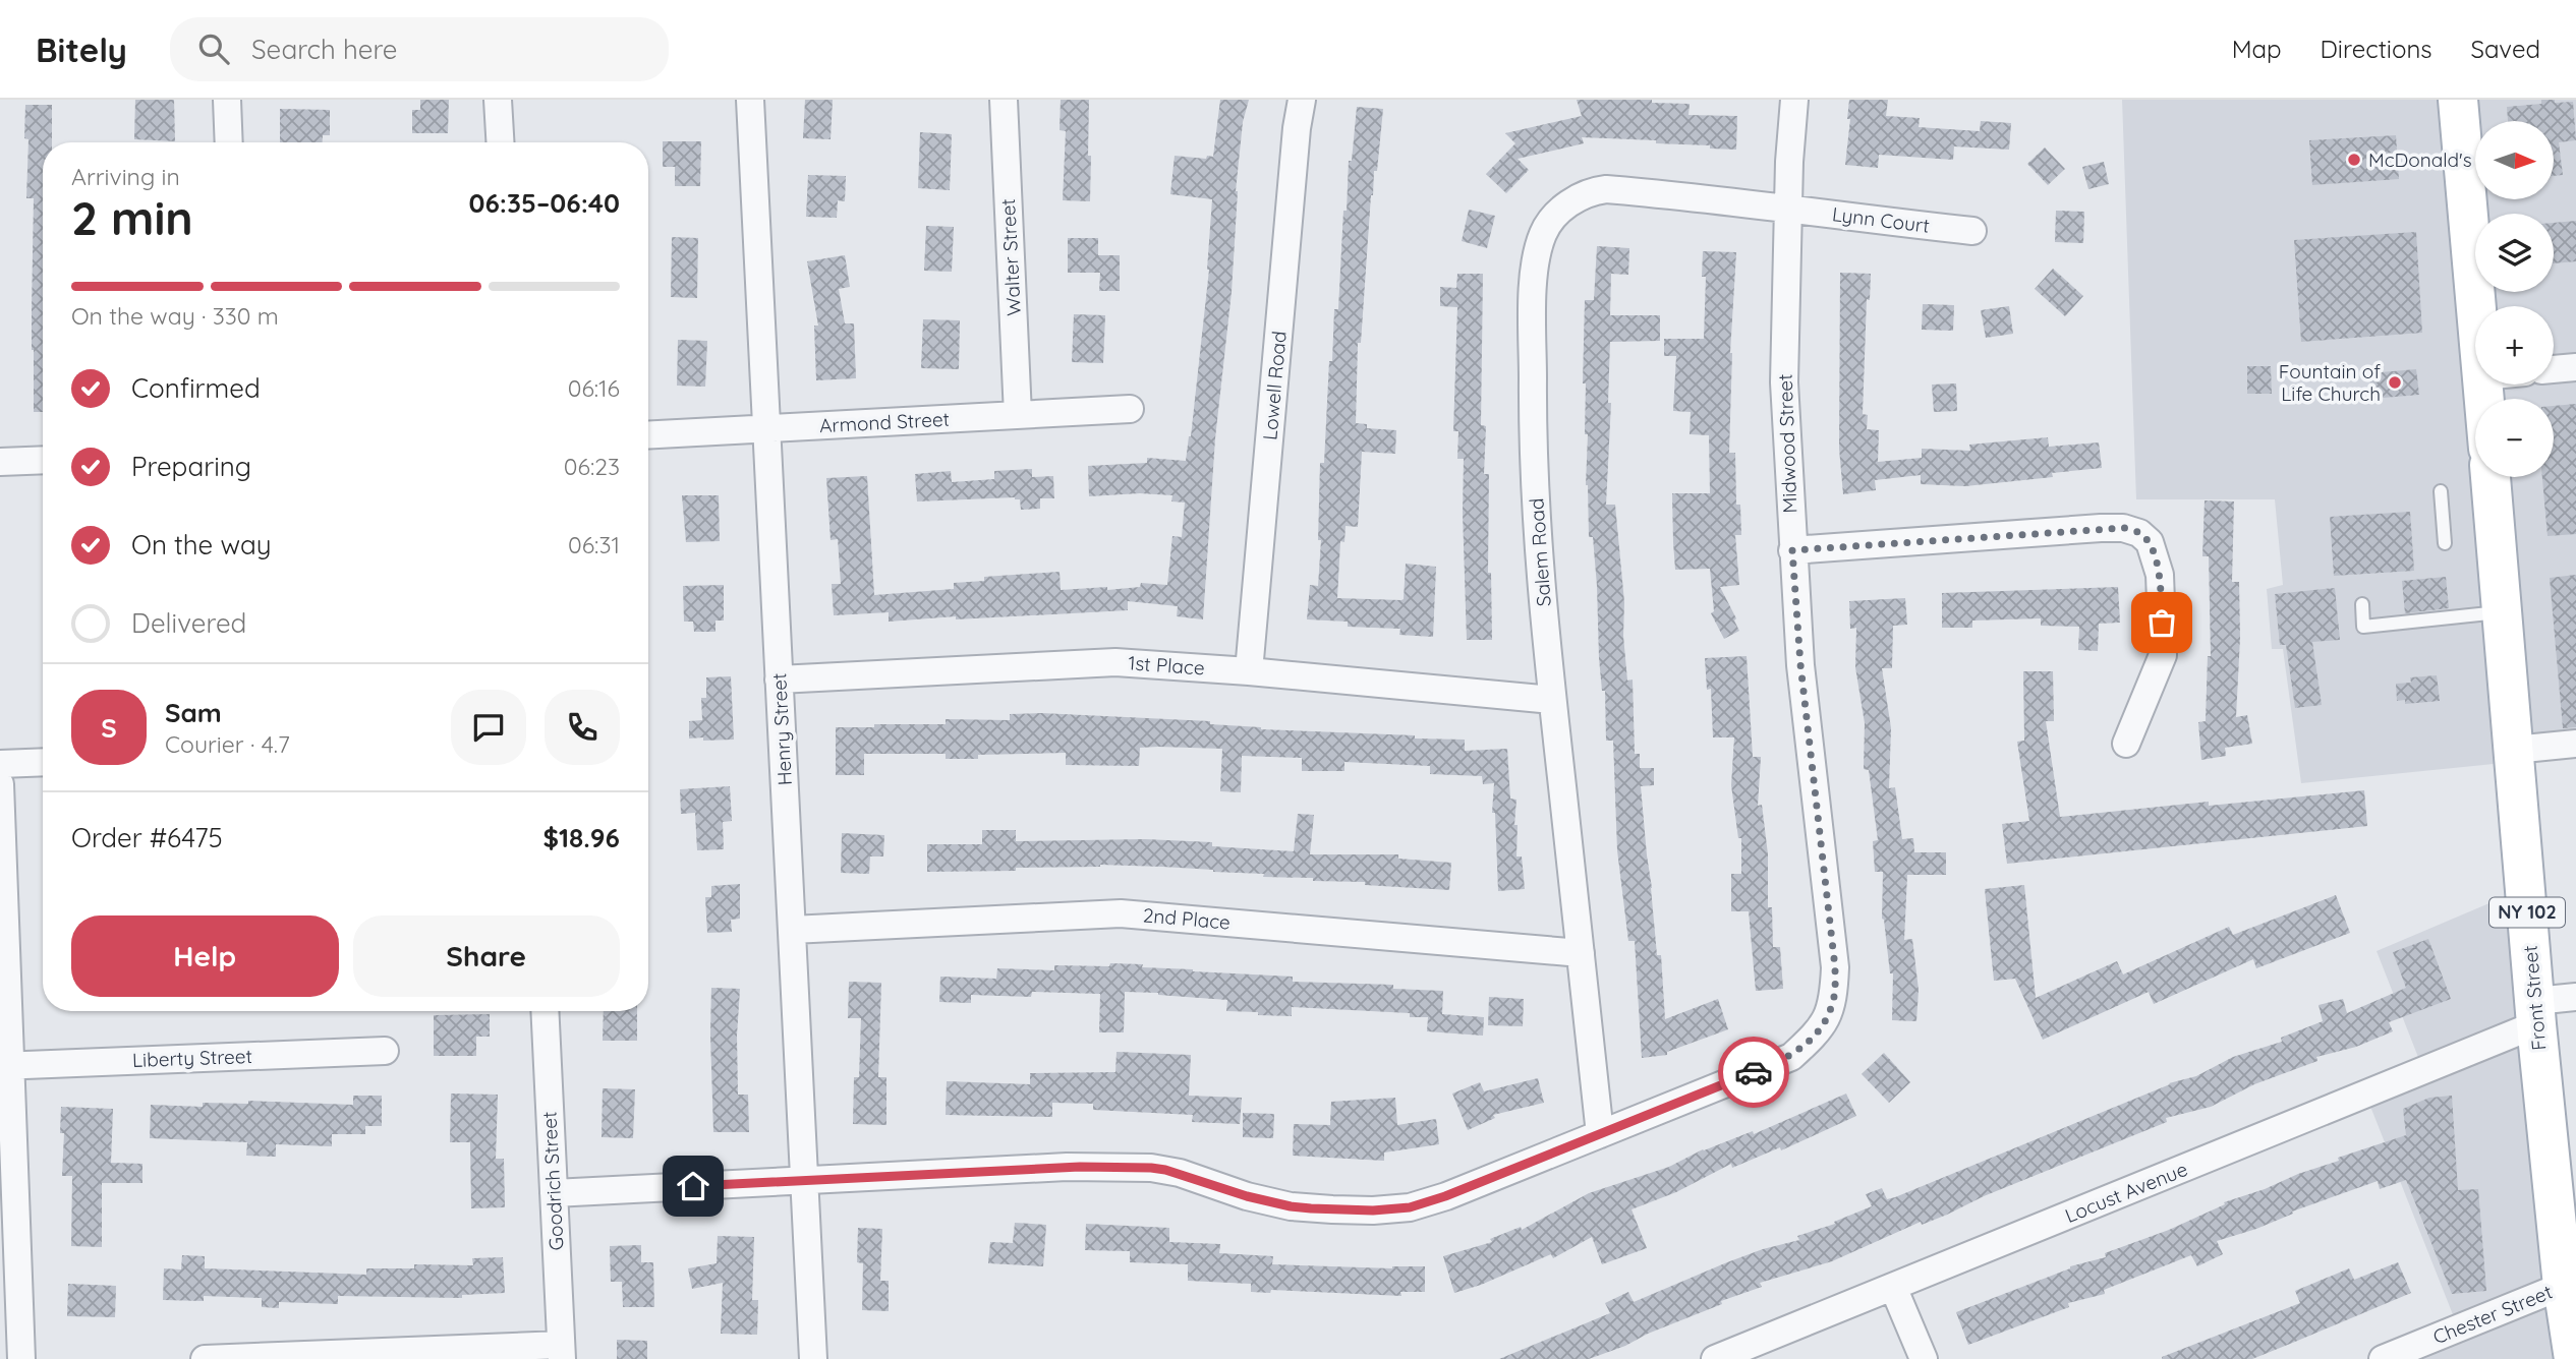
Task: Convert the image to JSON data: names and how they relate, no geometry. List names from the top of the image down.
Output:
{
  "streets": {
    "main road": ["NY 102", "Front Street"],
    "street": [
      "Lynn Court",
      "Walter Street",
      "Lowell Road",
      "Armond Street",
      "Midwood Street",
      "Salem Road",
      "1st Place",
      "Henry Street",
      "2nd Place",
      "Liberty Street",
      "Goodrich Street",
      "Locust Avenue",
      "Chester Street"
    ]
  },
  "crossings": [
    ["Lynn Court", "Midwood Street"],
    ["Lynn Court", "Salem Road"],
    ["Walter Street", "Armond Street"],
    ["Lowell Road", "1st Place"],
    ["Armond Street", "Henry Street"],
    ["Midwood Street", "Salem Road"],
    ["Salem Road", "1st Place"],
    ["Salem Road", "2nd Place"],
    ["1st Place", "Henry Street"],
    ["Henry Street", "2nd Place"],
    ["Front Street", "Locust Avenue"],
    ["Front Street", "Chester Street"]
  ],
  "places": ["McDonald's", "Fountain of Life Church"],
  "north": "right",
  "page": {
    "header": "Bitely",
    "search": "Search here",
    "nav": ["Map", "Directions", "Saved"],
    "map_buttons": ["+", "−"],
    "heading": ["2 min", "Arriving in", "06:35–06:40"],
    "panel": [
      "Sam",
      "Courier · 4.7",
      "Order #6475",
      "$18.96"
    ],
    "bar": "On the way · 330 m",
    "list": [
      ["Confirmed", "06:16"],
      ["Preparing", "06:23"],
      ["On the way", "06:31"],
      "Delivered"
    ],
    "round": "S",
    "buttons": ["Help", "Share"]
  }
}
